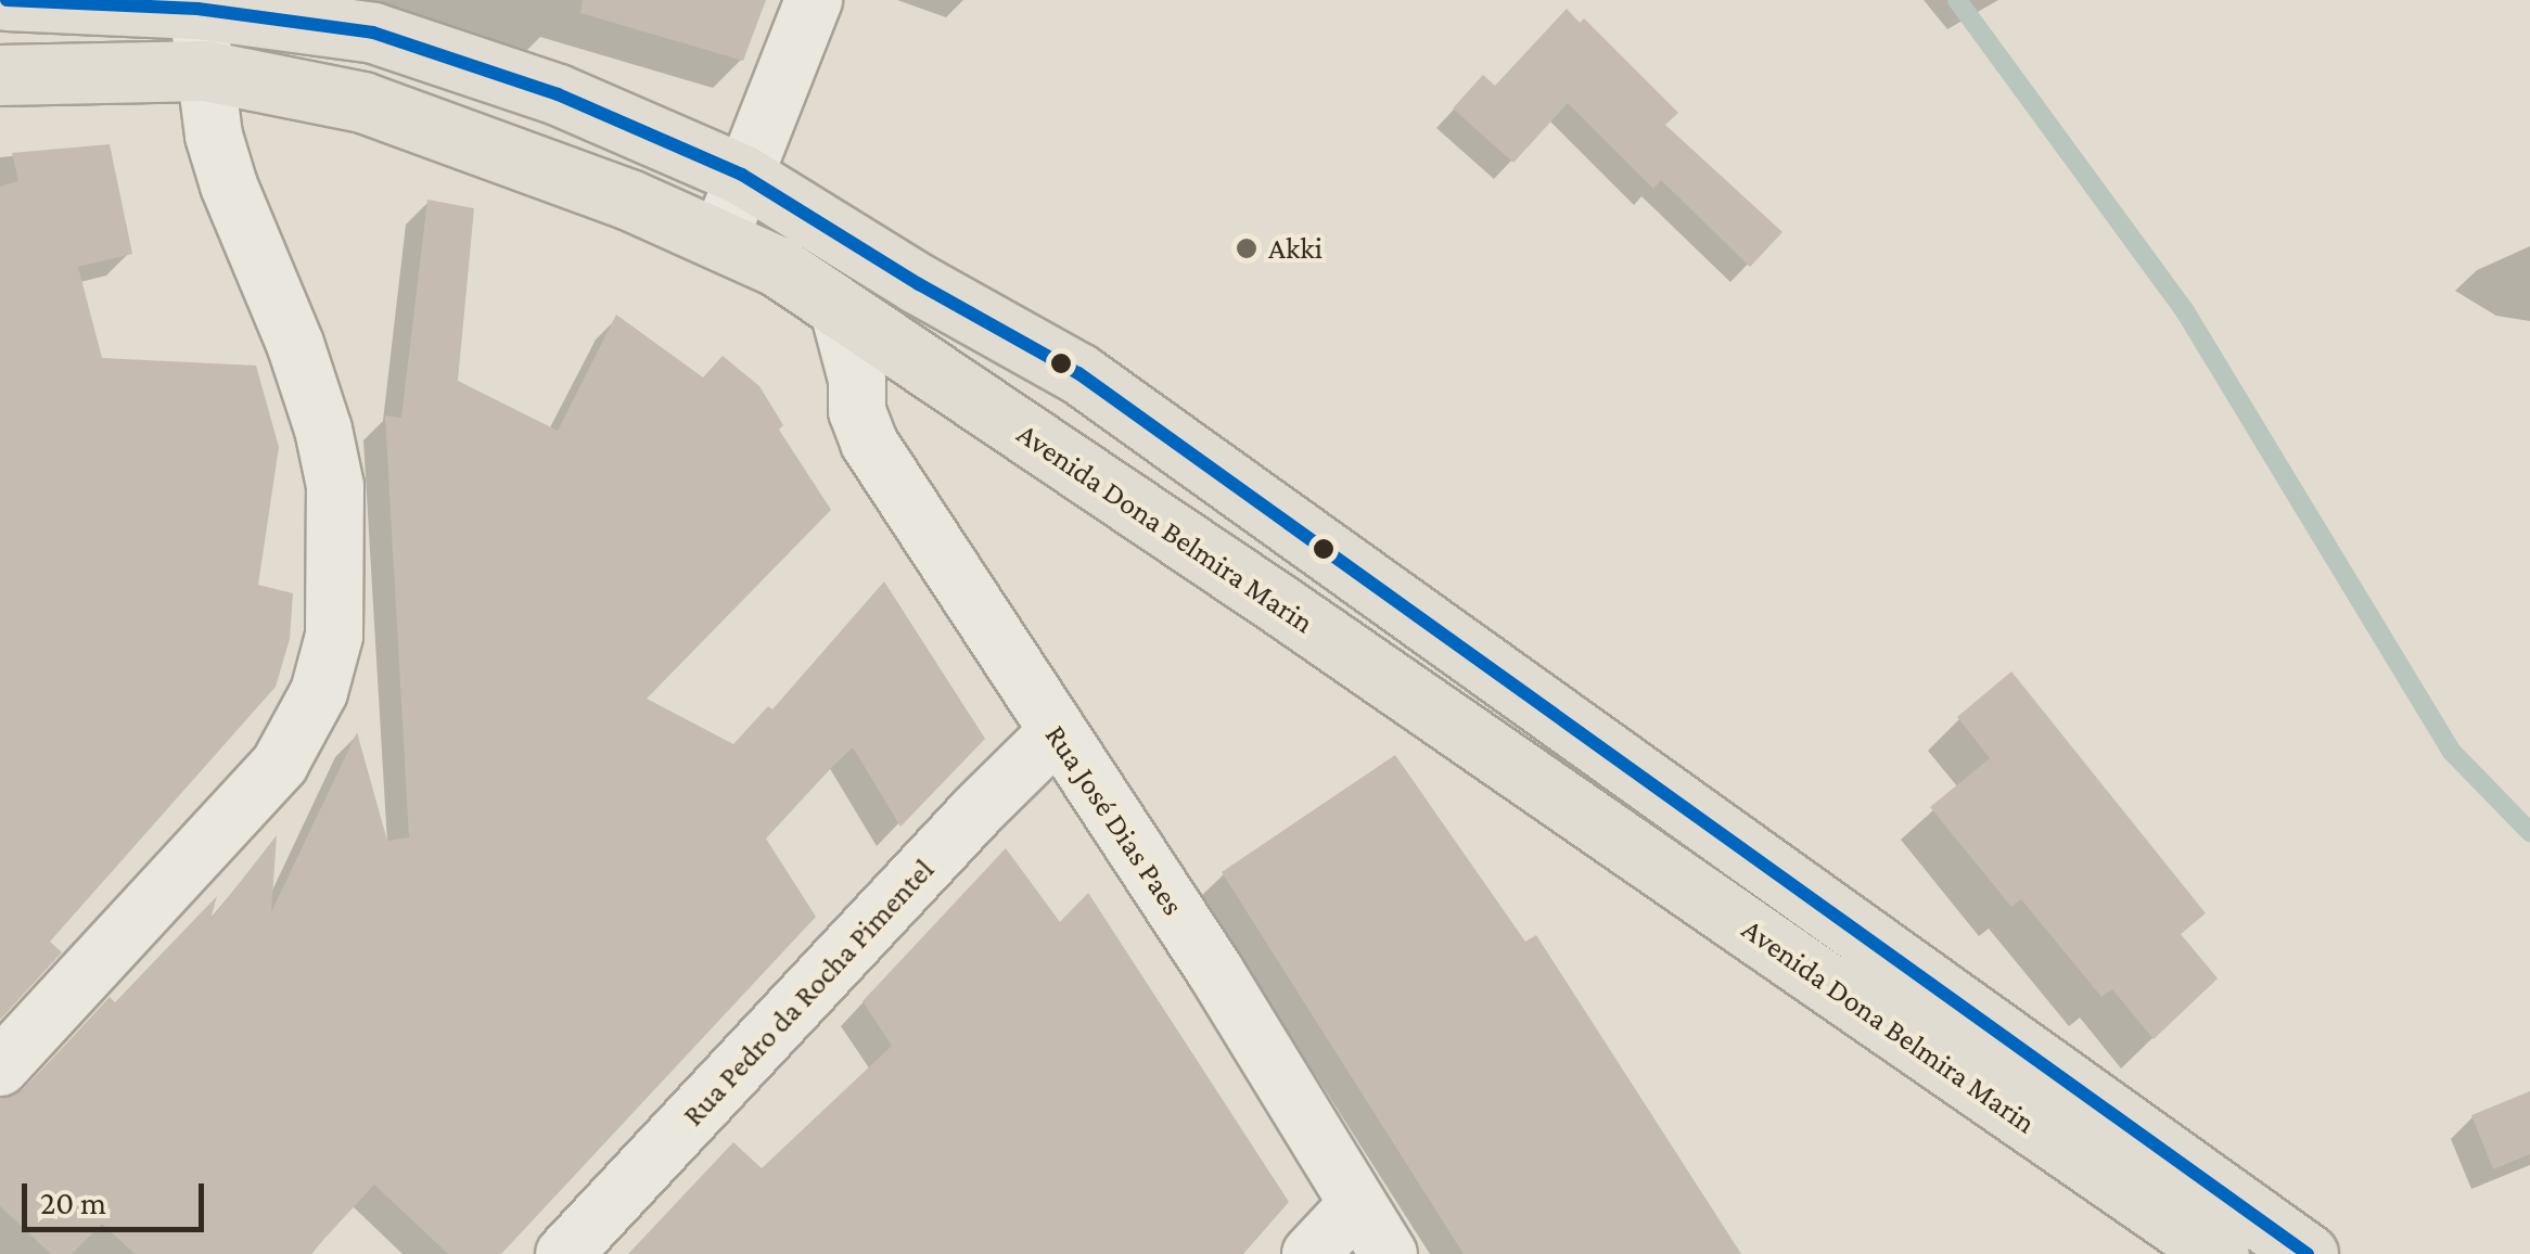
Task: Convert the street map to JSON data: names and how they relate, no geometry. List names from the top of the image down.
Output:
{
  "streets": {
    "main road": ["Avenida Dona Belmira Marin"],
    "street": ["Rua José Dias Paes", "Rua Pedro da Rocha Pimentel"]
  },
  "crossings": [
    ["Avenida Dona Belmira Marin", "Rua José Dias Paes"],
    ["Rua José Dias Paes", "Rua Pedro da Rocha Pimentel"]
  ],
  "places": ["Akki"],
  "scale_bar": "20 m"
}
